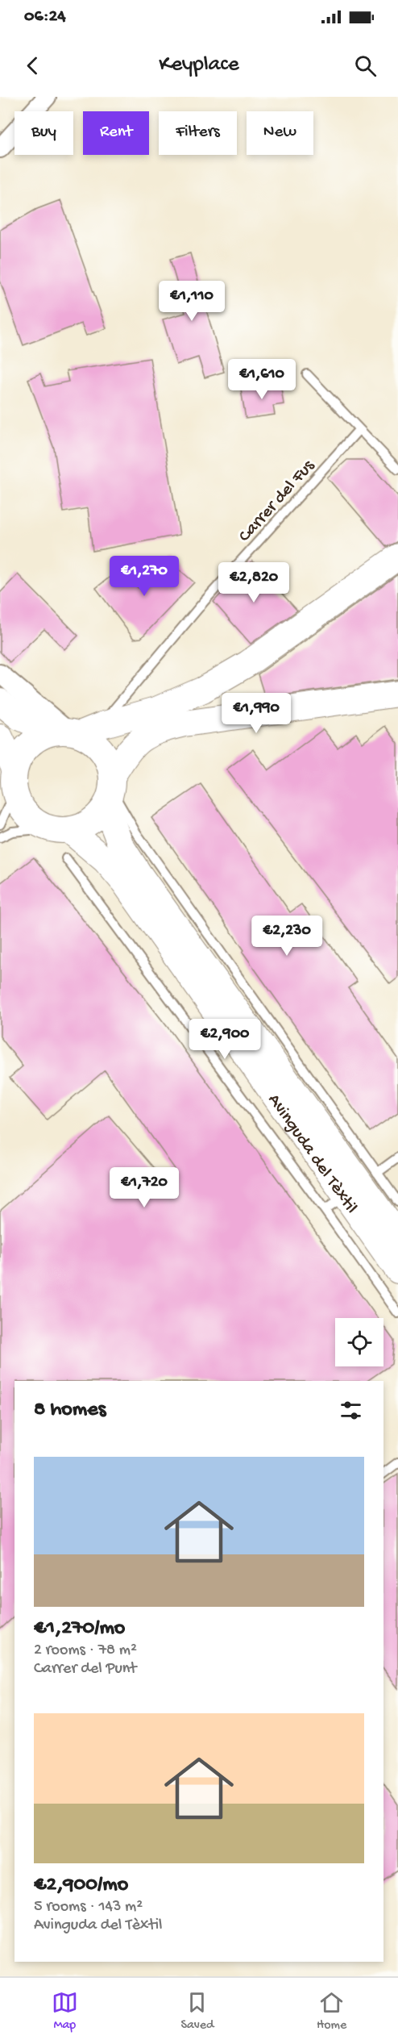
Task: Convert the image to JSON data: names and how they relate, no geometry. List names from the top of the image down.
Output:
{
  "streets": {
    "street": ["Avinguda del Tèxtil"],
    "lane": ["Carrer del Fus"]
  },
  "crossings": [
    ["Carrer del Fus", "Avinguda del Tèxtil"]
  ],
  "page": {
    "status": "06:24",
    "header": "Keyplace",
    "chip": [
      "Buy",
      "Rent",
      "Filters",
      "New"
    ],
    "price": [
      "€1,110",
      "€1,610",
      "€1,270",
      "€2,820",
      "€1,990",
      "€2,230",
      "€2,900",
      "€1,720"
    ],
    "heading": "8 homes",
    "list": [
      {
        "name": "€1,270/mo",
        "note": "2 rooms · 78 m² · Carrer del Punt"
      },
      {
        "name": "€2,900/mo",
        "note": "5 rooms · 143 m² · Avinguda del Tèxtil"
      }
    ],
    "tabs": ["Map", "Saved", "Home"]
  }
}
